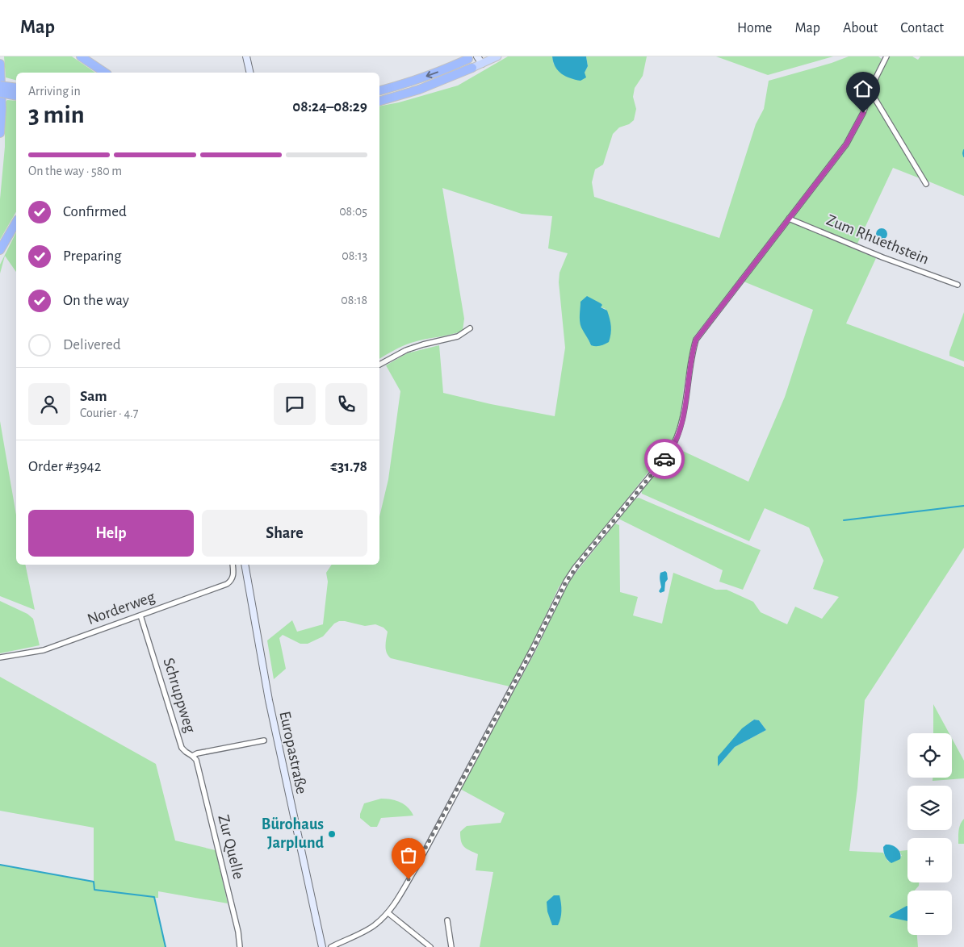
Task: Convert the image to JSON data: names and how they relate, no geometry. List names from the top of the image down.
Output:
{
  "streets": {
    "main road": ["Europastraße"],
    "street": [
      "Zum Rhuethstein",
      "Norderweg",
      "Schruppweg",
      "Zur Quelle"
    ]
  },
  "crossings": [
    ["Norderweg", "Schruppweg"],
    ["Schruppweg", "Zur Quelle"]
  ],
  "places": ["Bürohaus Jarplund"],
  "page": {
    "header": "Map",
    "nav": [
      "Home",
      "Map",
      "About",
      "Contact"
    ],
    "heading": ["3 min", "Arriving in", "08:24–08:29"],
    "panel": [
      "Sam",
      "Courier · 4.7",
      "Order #3942",
      "€31.78"
    ],
    "bar": "On the way · 580 m",
    "list": [
      ["Confirmed", "08:05"],
      ["Preparing", "08:13"],
      ["On the way", "08:18"],
      "Delivered"
    ],
    "buttons": ["Help", "Share"],
    "map_buttons": ["+", "−"]
  }
}
